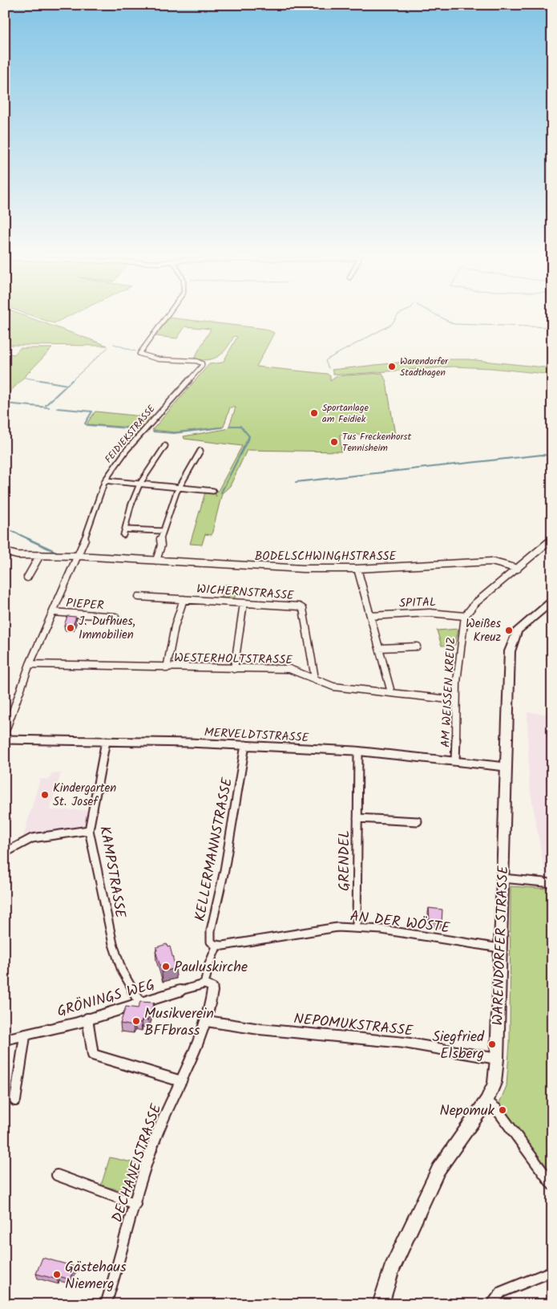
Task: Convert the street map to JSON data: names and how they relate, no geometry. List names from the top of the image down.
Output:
{
  "streets": {
    "main road": ["WARENDORFER STRASSE"],
    "street": [
      "FEIDIEKSTRASSE",
      "BODELSCHWINGHSTRASSE",
      "WICHERNSTRASSE",
      "SPITAL",
      "PIEPER",
      "WESTERHOLTSTRASSE",
      "AM WEISSEN KREUZ",
      "MERVELDTSTRASSE",
      "KELLERMANNSTRASSE",
      "GRENDEL",
      "KAMPSTRASSE",
      "AN DER WÖSTE",
      "GRÖNINGS WEG",
      "NEPOMUKSTRASSE",
      "DECHANEISTRASSE"
    ]
  },
  "crossings": [
    ["FEIDIEKSTRASSE", "BODELSCHWINGHSTRASSE"],
    ["FEIDIEKSTRASSE", "PIEPER"],
    ["FEIDIEKSTRASSE", "WESTERHOLTSTRASSE"],
    ["WICHERNSTRASSE", "WESTERHOLTSTRASSE"],
    ["SPITAL", "AM WEISSEN KREUZ"],
    ["WESTERHOLTSTRASSE", "AM WEISSEN KREUZ"],
    ["AM WEISSEN KREUZ", "MERVELDTSTRASSE"],
    ["MERVELDTSTRASSE", "KELLERMANNSTRASSE"],
    ["MERVELDTSTRASSE", "GRENDEL"],
    ["MERVELDTSTRASSE", "KAMPSTRASSE"],
    ["MERVELDTSTRASSE", "WARENDORFER STRASSE"],
    ["KELLERMANNSTRASSE", "AN DER WÖSTE"],
    ["KELLERMANNSTRASSE", "DECHANEISTRASSE"],
    ["GRENDEL", "AN DER WÖSTE"],
    ["KAMPSTRASSE", "GRÖNINGS WEG"],
    ["AN DER WÖSTE", "WARENDORFER STRASSE"],
    ["AN DER WÖSTE", "DECHANEISTRASSE"],
    ["WARENDORFER STRASSE", "NEPOMUKSTRASSE"],
    ["GRÖNINGS WEG", "DECHANEISTRASSE"],
    ["NEPOMUKSTRASSE", "DECHANEISTRASSE"]
  ],
  "places": [
    "Warendorfer Stadthagen",
    "Sportanlage am Feidiek",
    "Tus Freckenhorst Tennisheim",
    "J. Dufhues, Immobilien",
    "Weißes Kreuz",
    "Kindergarten St. Josef",
    "Pauluskirche",
    "Musikverein BFFbrass",
    "Siegfried Elsberg",
    "Nepomuk",
    "Gästehaus Niemerg"
  ]
}
